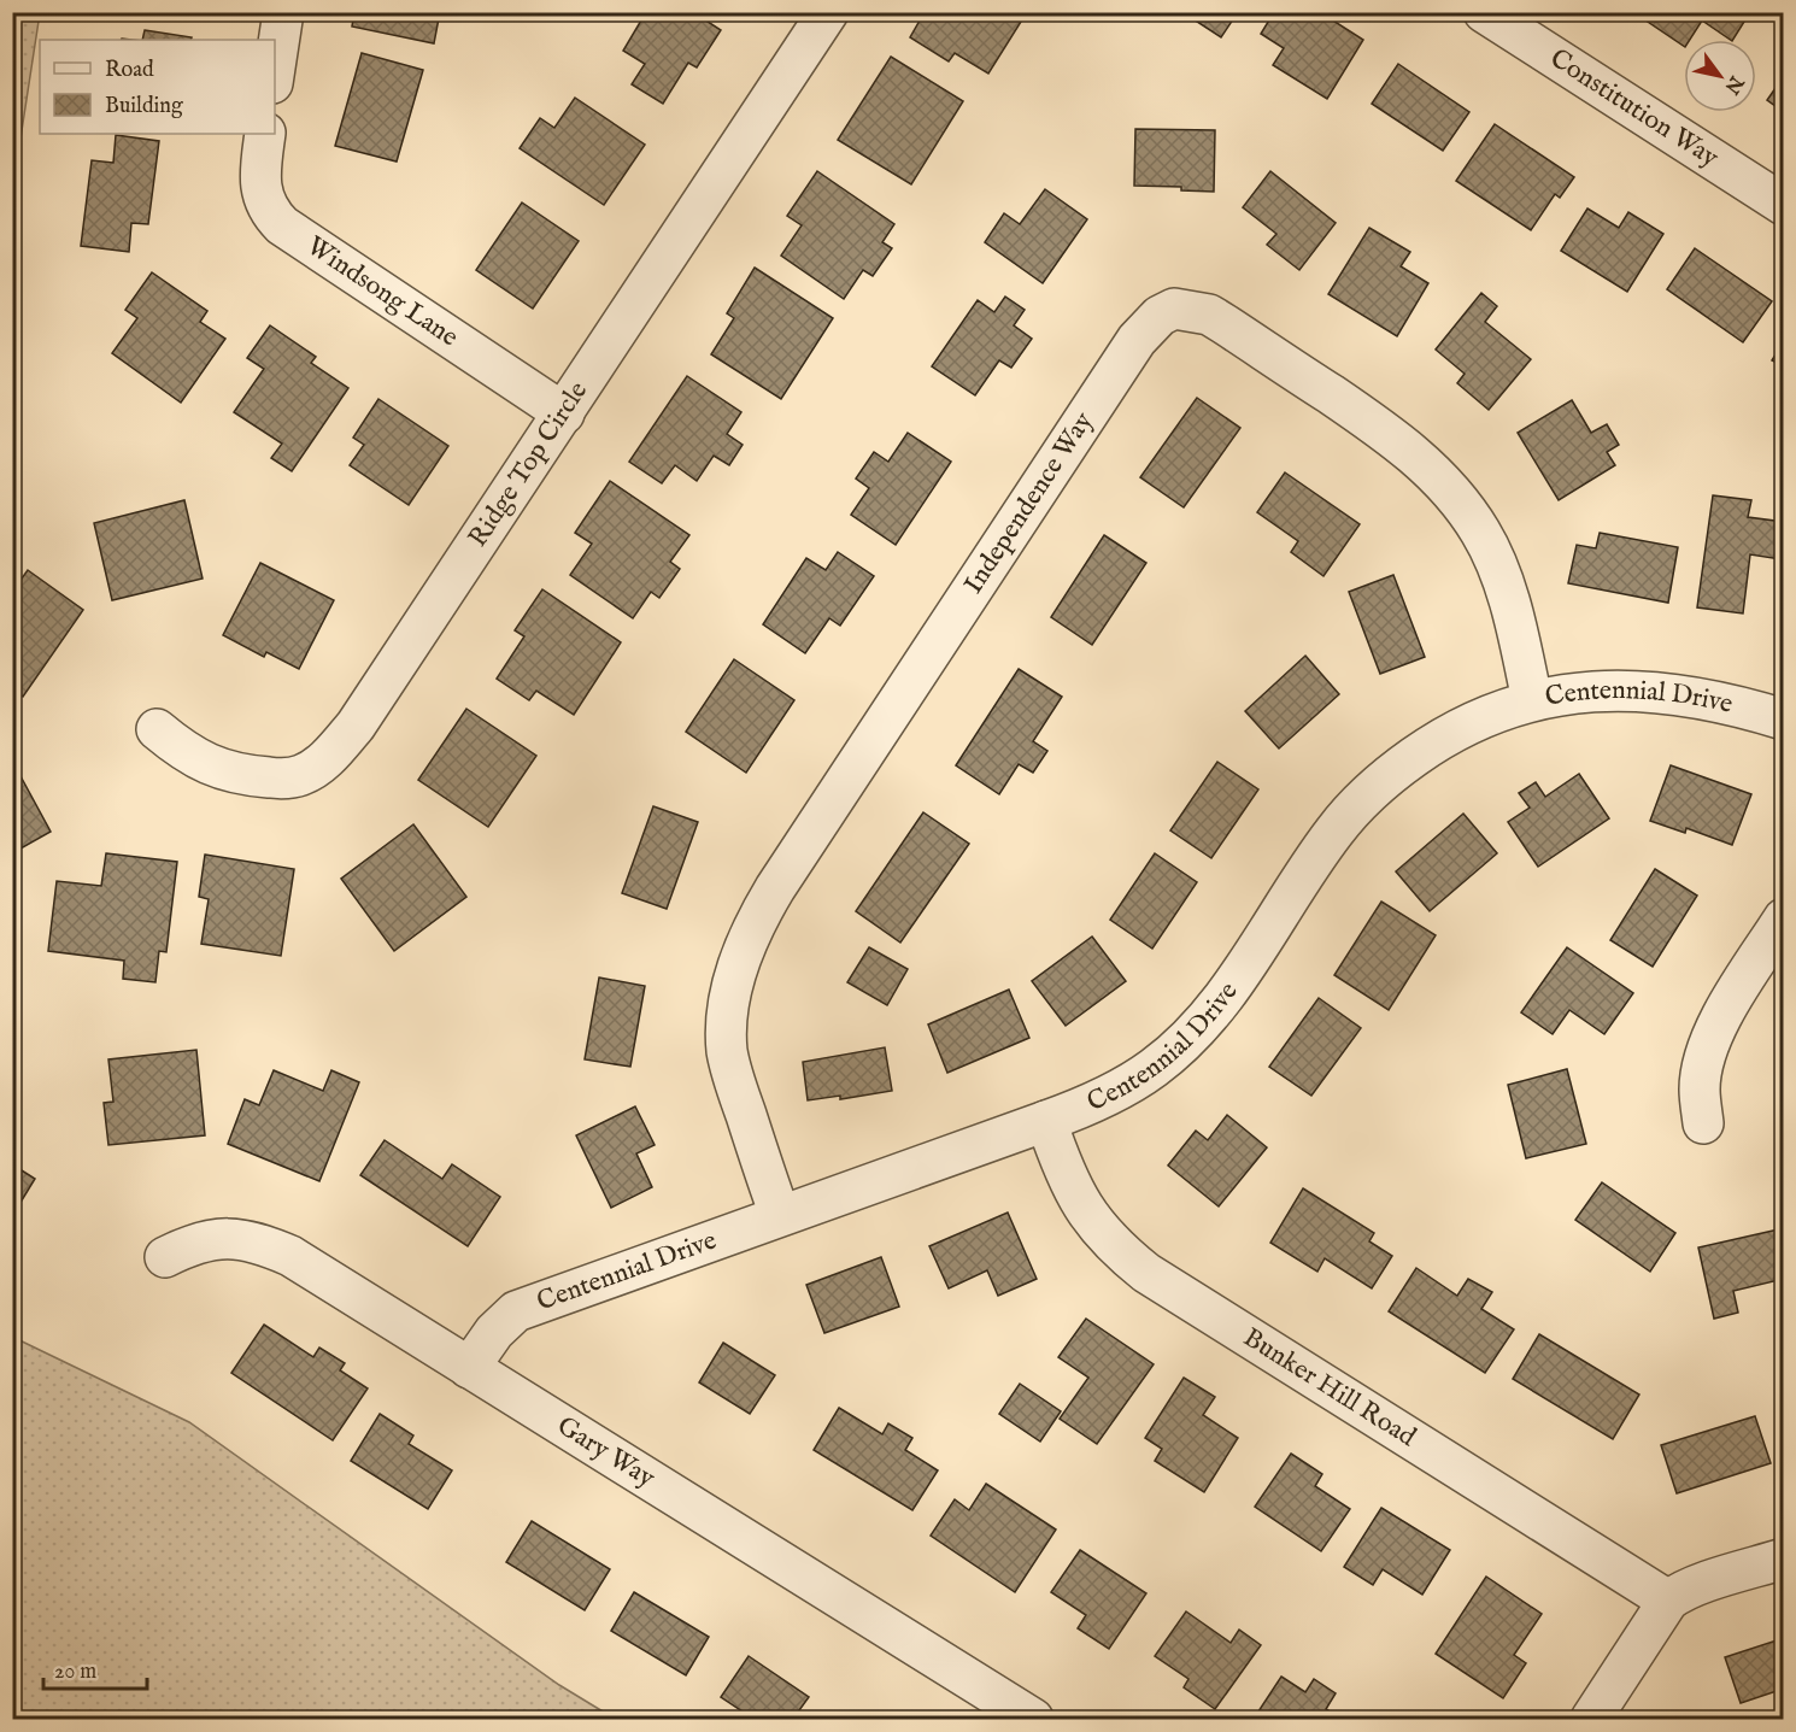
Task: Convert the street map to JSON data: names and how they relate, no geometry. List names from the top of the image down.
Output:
{
  "streets": {
    "street": [
      "Constitution Way",
      "Windsong Lane",
      "Ridge Top Circle",
      "Independence Way",
      "Centennial Drive",
      "Bunker Hill Road",
      "Gary Way"
    ]
  },
  "crossings": [
    ["Windsong Lane", "Ridge Top Circle"],
    ["Independence Way", "Centennial Drive"],
    ["Centennial Drive", "Bunker Hill Road"],
    ["Centennial Drive", "Gary Way"]
  ],
  "legend": ["Road", "Building"],
  "scale_bar": "20 m",
  "north": "bottom right"
}
